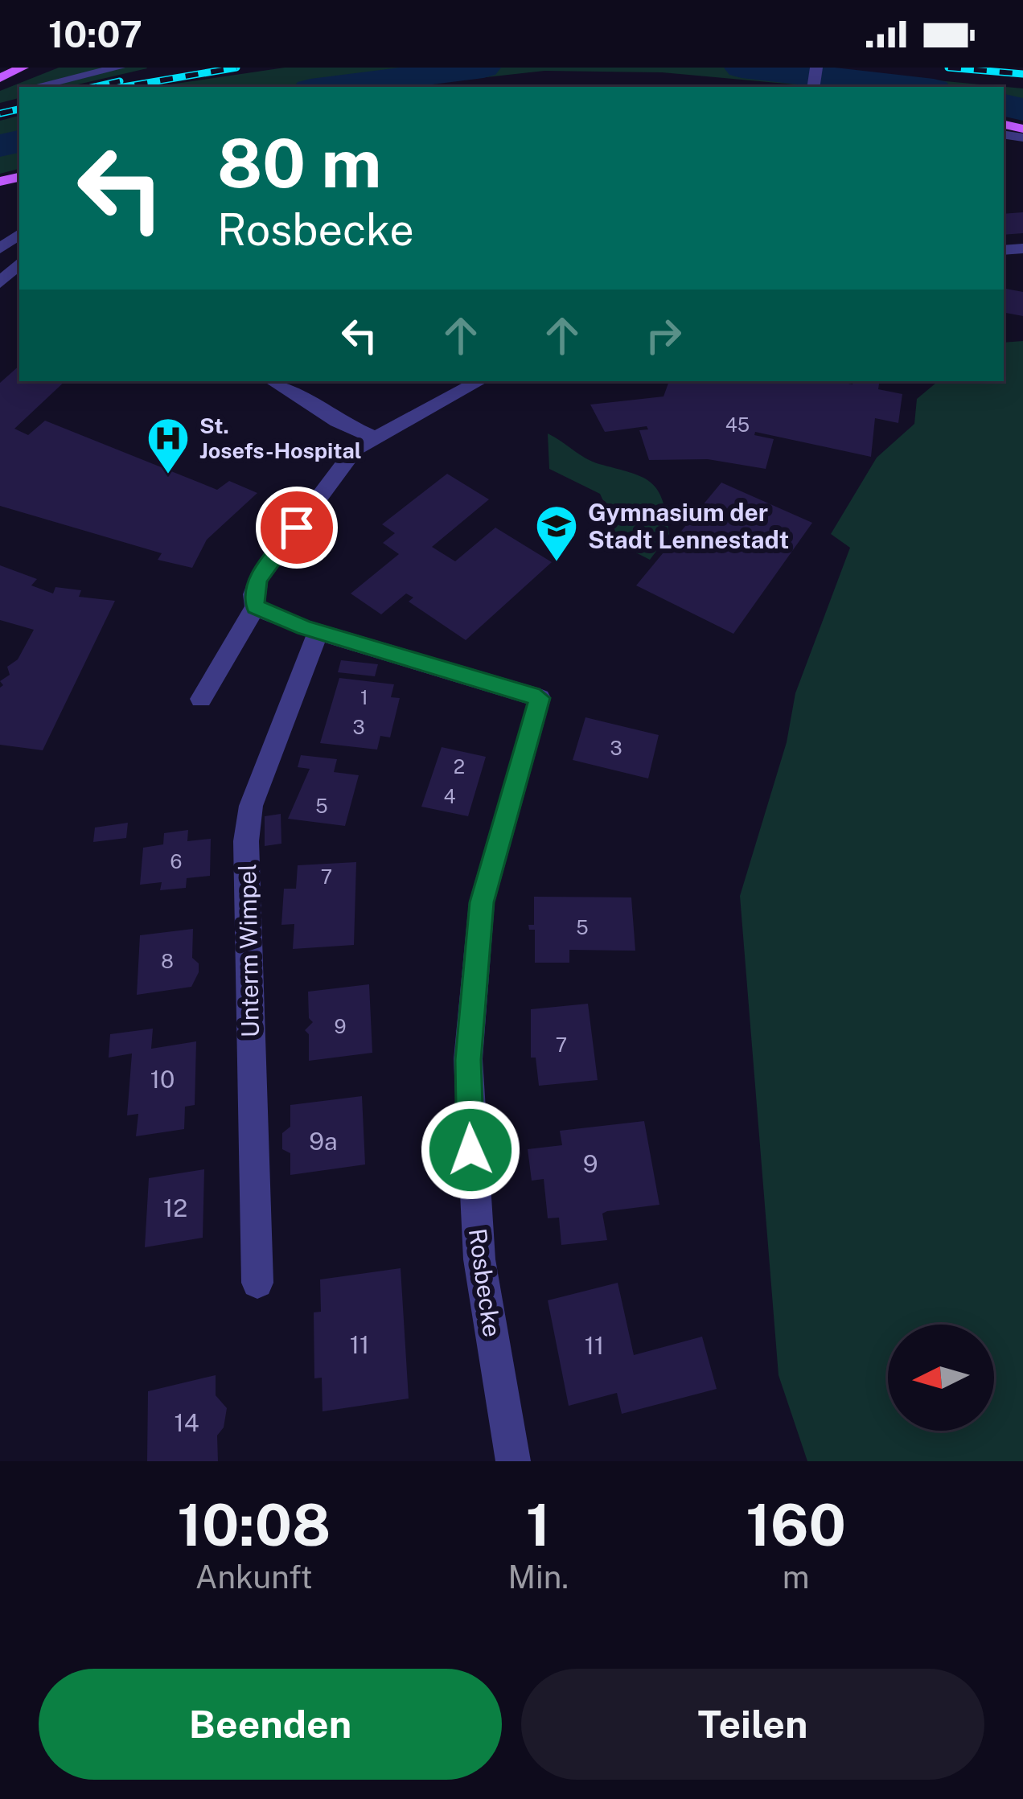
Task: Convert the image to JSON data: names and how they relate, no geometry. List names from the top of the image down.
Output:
{
  "streets": {
    "street": ["Unterm Wimpel", "Rosbecke"]
  },
  "crossings": [
    ["Unterm Wimpel", "Rosbecke"]
  ],
  "places": {
    "hospital": ["St. Josefs-Hospital"],
    "school or university": ["Gymnasium der Stadt Lennestadt"]
  },
  "house_numbers": [
    "45",
    "1",
    "3",
    "3",
    "2",
    "4",
    "5",
    "6",
    "7",
    "5",
    "8",
    "9",
    "7",
    "10",
    "9a",
    "9",
    "12",
    "11",
    "11",
    "14"
  ],
  "north": "left",
  "page": {
    "status": "10:07",
    "turn": ["80 m", "Rosbecke"],
    "eta": [
      "10:08",
      "Ankunft",
      "1",
      "Min.",
      "160",
      "m"
    ],
    "buttons": ["Beenden", "Teilen"]
  }
}
